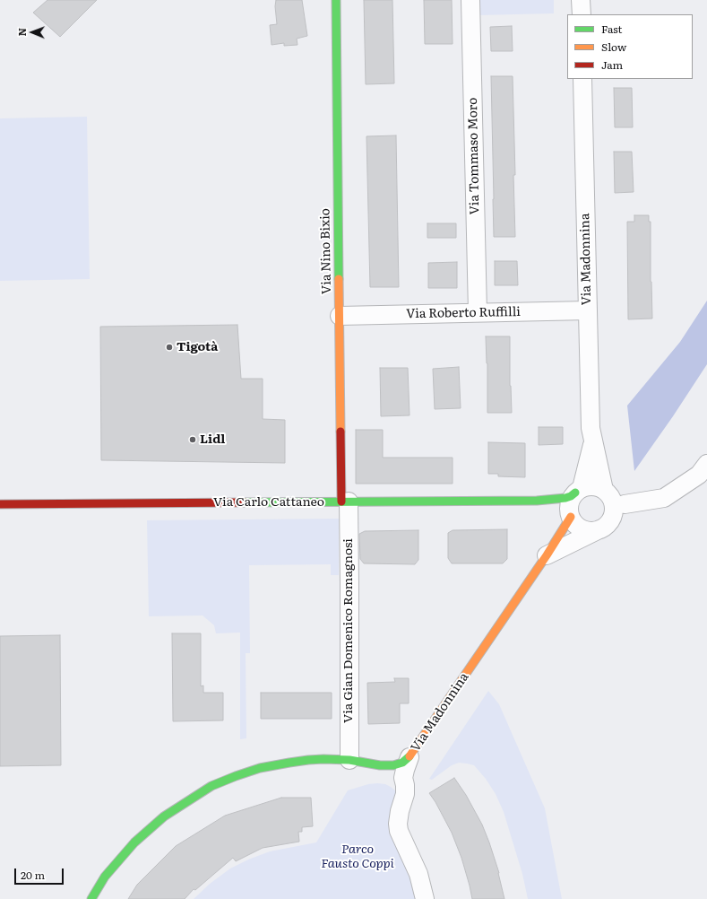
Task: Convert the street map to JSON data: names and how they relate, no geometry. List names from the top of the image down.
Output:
{
  "streets": {
    "street": [
      "Via Tommaso Moro",
      "Via Nino Bixio",
      "Via Madonnina",
      "Via Roberto Ruffilli",
      "Via Carlo Cattaneo",
      "Via Gian Domenico Romagnosi"
    ]
  },
  "crossings": [
    ["Via Tommaso Moro", "Via Roberto Ruffilli"],
    ["Via Nino Bixio", "Via Roberto Ruffilli"],
    ["Via Nino Bixio", "Via Carlo Cattaneo"],
    ["Via Nino Bixio", "Via Gian Domenico Romagnosi"],
    ["Via Madonnina", "Via Roberto Ruffilli"],
    ["Via Madonnina", "Via Carlo Cattaneo"],
    ["Via Madonnina", "Via Gian Domenico Romagnosi"],
    ["Via Carlo Cattaneo", "Via Gian Domenico Romagnosi"]
  ],
  "parks": ["Parco Fausto Coppi"],
  "places": ["Tigotà", "Lidl"],
  "legend": ["Fast", "Slow", "Jam"],
  "scale_bar": "20 m",
  "north": "left"
}
